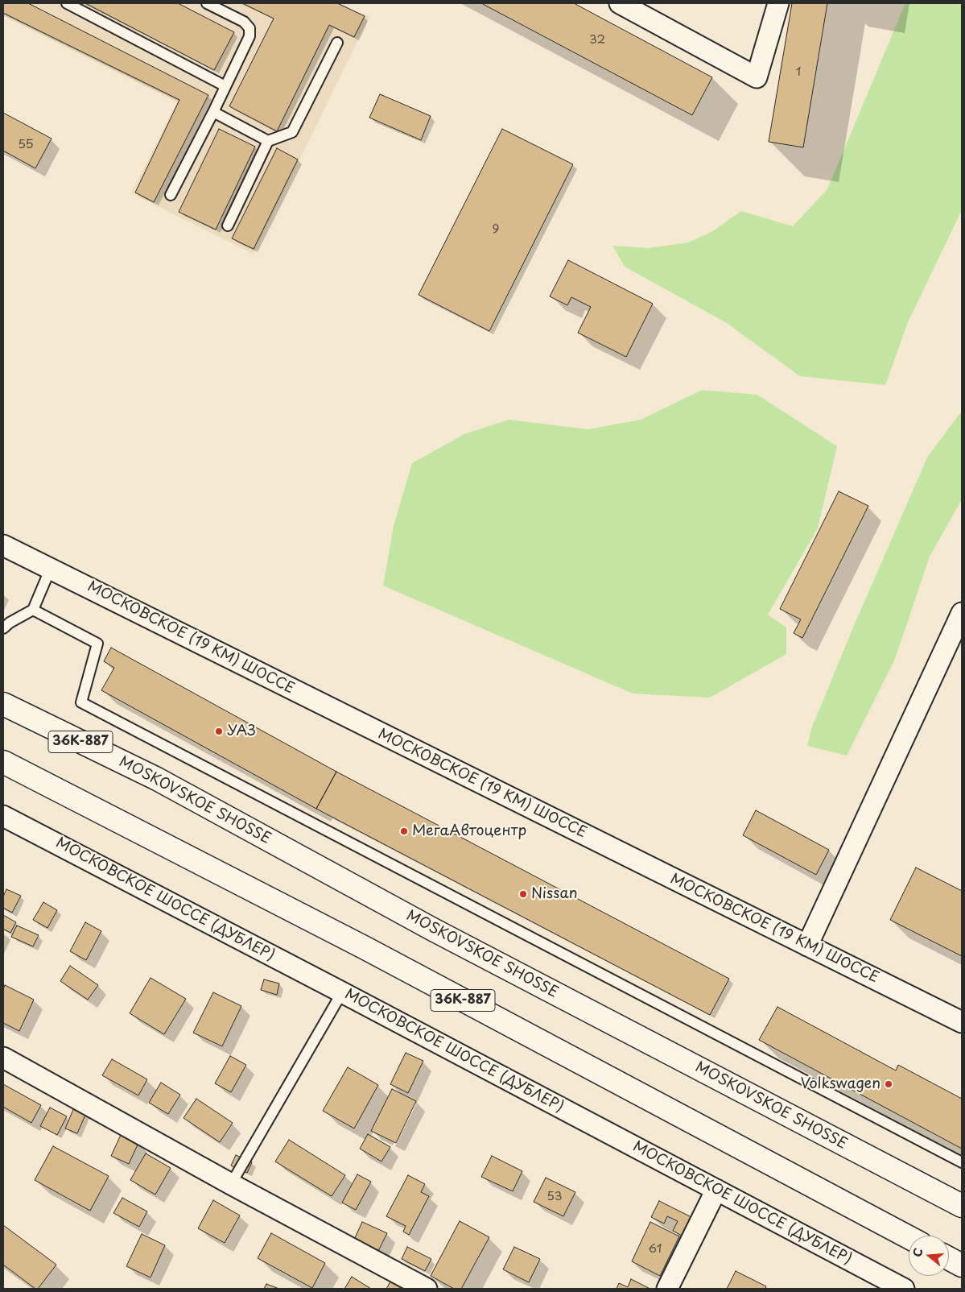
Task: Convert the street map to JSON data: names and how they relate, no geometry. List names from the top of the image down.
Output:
{
  "streets": {
    "main road": ["36К-887", "MOSKOVSKOE SHOSSE"],
    "street": ["МОСКОВСКОЕ (19 КМ) ШОССЕ", "МОСКОВСКОЕ ШОССЕ (ДУБЛЕР)"]
  },
  "places": [
    "УАЗ",
    "МегаАвтоцентр",
    "Nissan",
    "Volkswagen"
  ],
  "house_numbers": [
    "32",
    "1",
    "55",
    "9",
    "53",
    "61"
  ],
  "north": "left"
}
